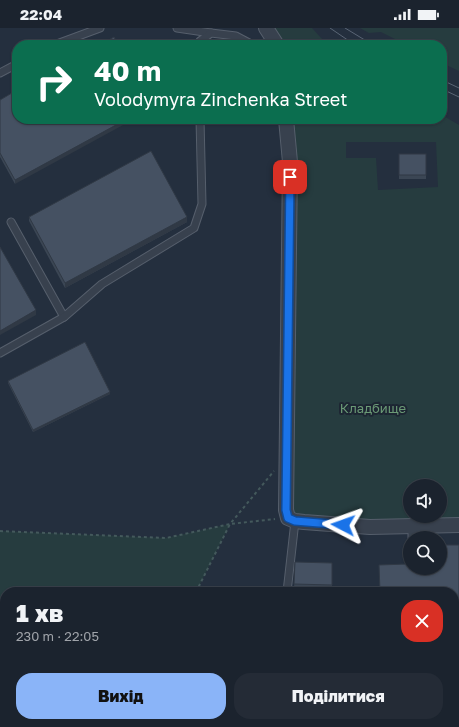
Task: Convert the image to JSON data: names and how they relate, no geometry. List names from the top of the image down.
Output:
{
  "parks": ["Кладбище"],
  "page": {
    "status": "22:04",
    "turn": ["40 m", "Volodymyra Zinchenka Street"],
    "heading": ["1 хв", "230 m · 22:05"],
    "buttons": ["Вихід", "Поділитися"]
  }
}
